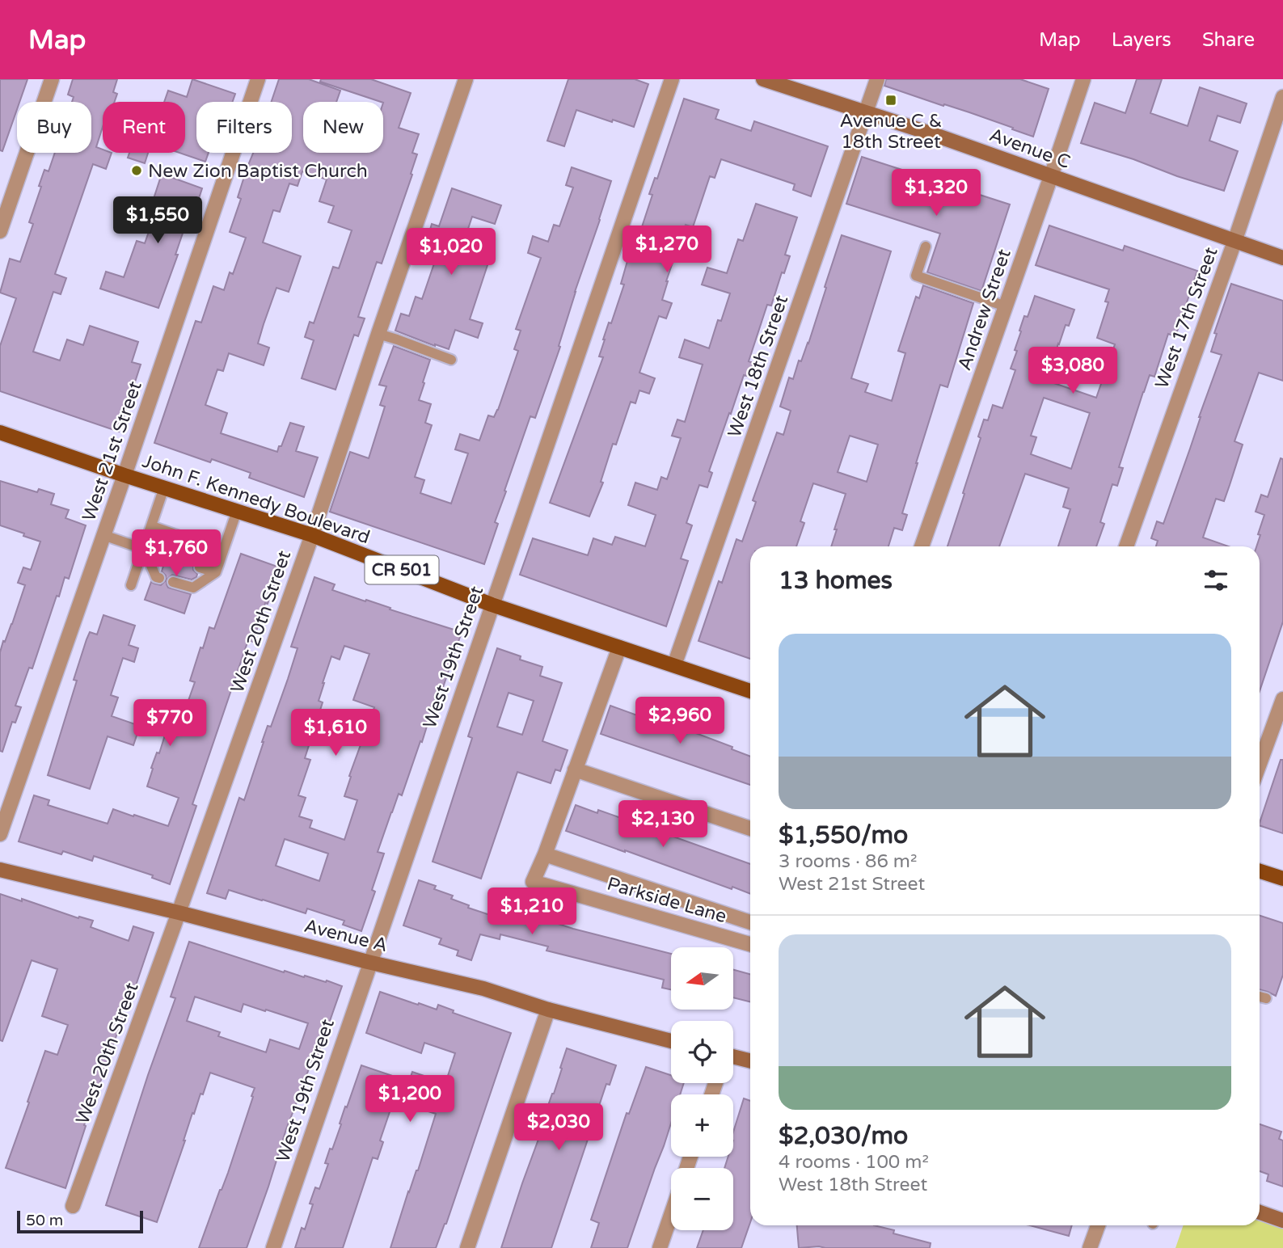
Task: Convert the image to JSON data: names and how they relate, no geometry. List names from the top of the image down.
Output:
{
  "streets": {
    "main road": ["John F. Kennedy Boulevard", "CR 501"],
    "street": [
      "Avenue C",
      "Andrew Street",
      "West 17th Street",
      "West 18th Street",
      "West 21st Street",
      "West 20th Street",
      "West 19th Street",
      "Parkside Lane",
      "Avenue A"
    ]
  },
  "crossings": [
    ["Avenue C", "Andrew Street"],
    ["Avenue C", "West 17th Street"],
    ["Avenue C", "West 18th Street"],
    ["West 18th Street", "John F. Kennedy Boulevard"],
    ["West 21st Street", "John F. Kennedy Boulevard"],
    ["John F. Kennedy Boulevard", "West 20th Street"],
    ["John F. Kennedy Boulevard", "West 19th Street"],
    ["John F. Kennedy Boulevard", "Parkside Lane"],
    ["West 20th Street", "Avenue A"],
    ["West 19th Street", "Avenue A"]
  ],
  "places": {
    "transit": ["Avenue C & 18th Street"],
    "other": ["New Zion Baptist Church"]
  },
  "scale_bar": "50 m",
  "north": "left",
  "page": {
    "header": "Map",
    "nav": ["Map", "Layers", "Share"],
    "chip": [
      "Buy",
      "Rent",
      "Filters",
      "New"
    ],
    "price": [
      "$1,320",
      "$1,550",
      "$1,270",
      "$1,020",
      "$3,080",
      "$1,760",
      "$2,960",
      "$770",
      "$1,610",
      "$2,130",
      "$1,210",
      "$1,200",
      "$2,030"
    ],
    "heading": "13 homes",
    "list": [
      {
        "name": "$1,550/mo",
        "note": "3 rooms · 86 m² · West 21st Street"
      },
      {
        "name": "$2,030/mo",
        "note": "4 rooms · 100 m² · West 18th Street"
      }
    ],
    "map_buttons": ["+", "−"],
    "scale": "50 m"
  }
}
